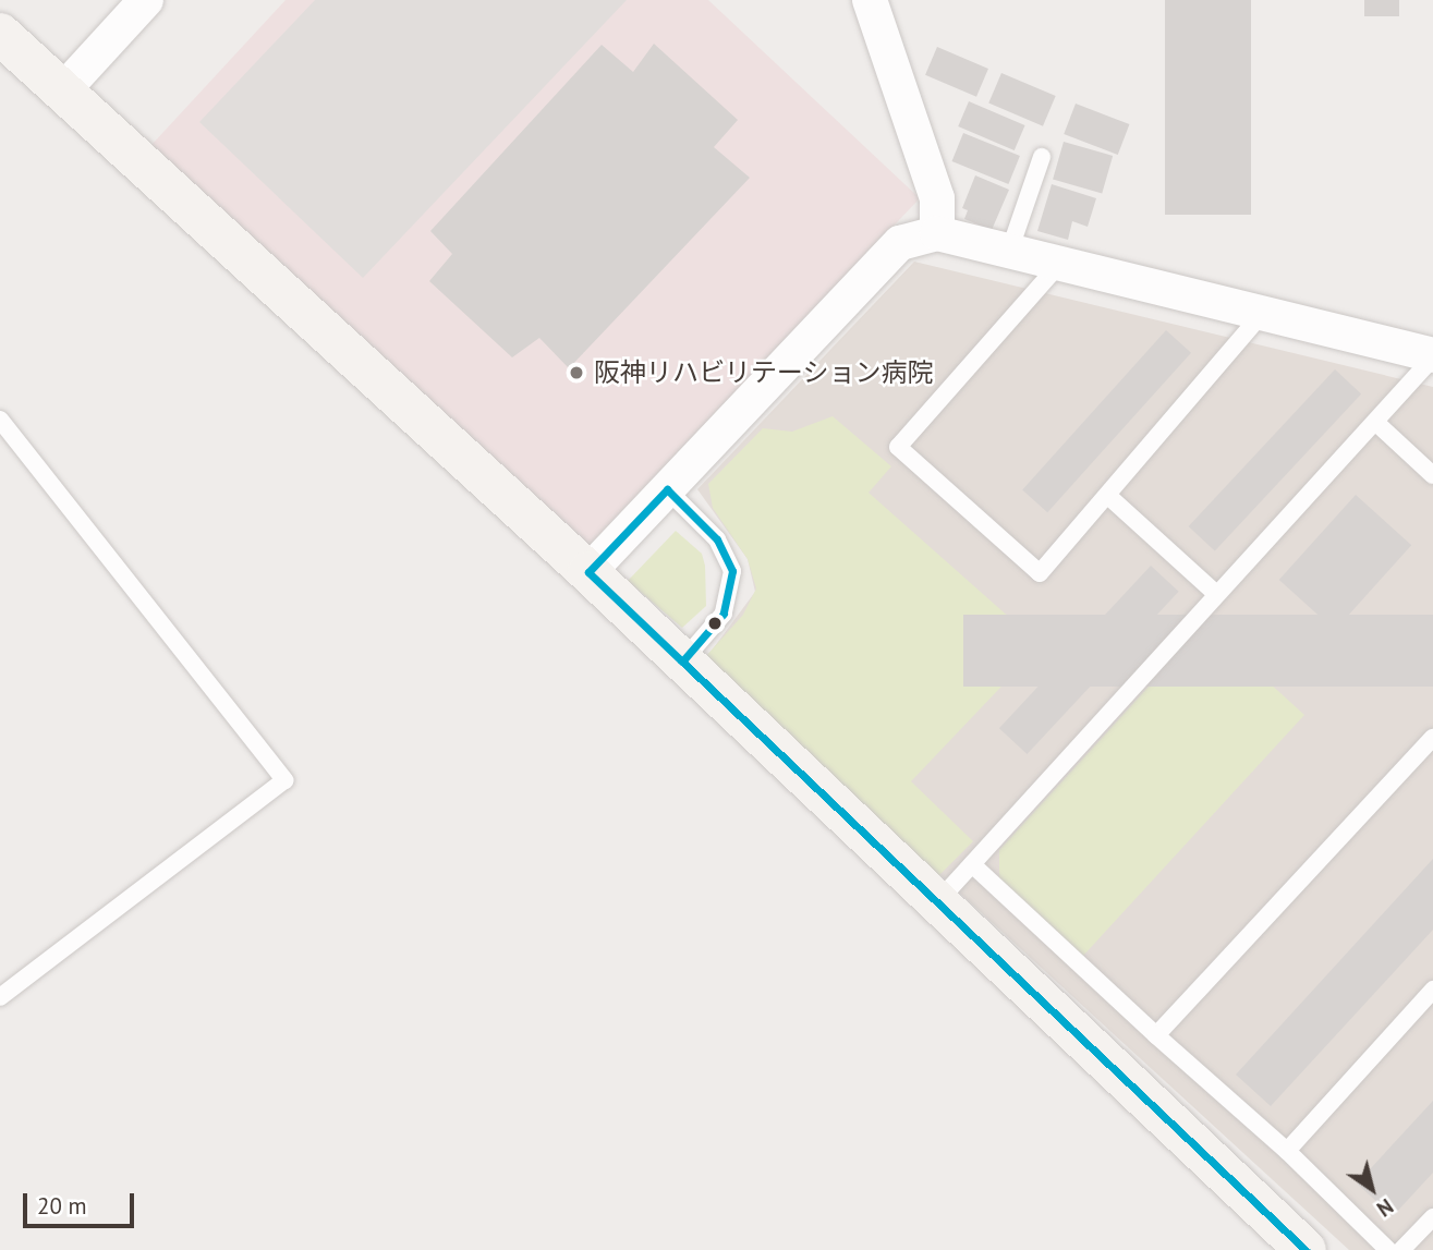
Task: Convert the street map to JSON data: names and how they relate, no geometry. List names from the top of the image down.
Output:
{
  "places": ["阪神リハビリテーション病院"],
  "scale_bar": "20 m",
  "north": "bottom right"
}
